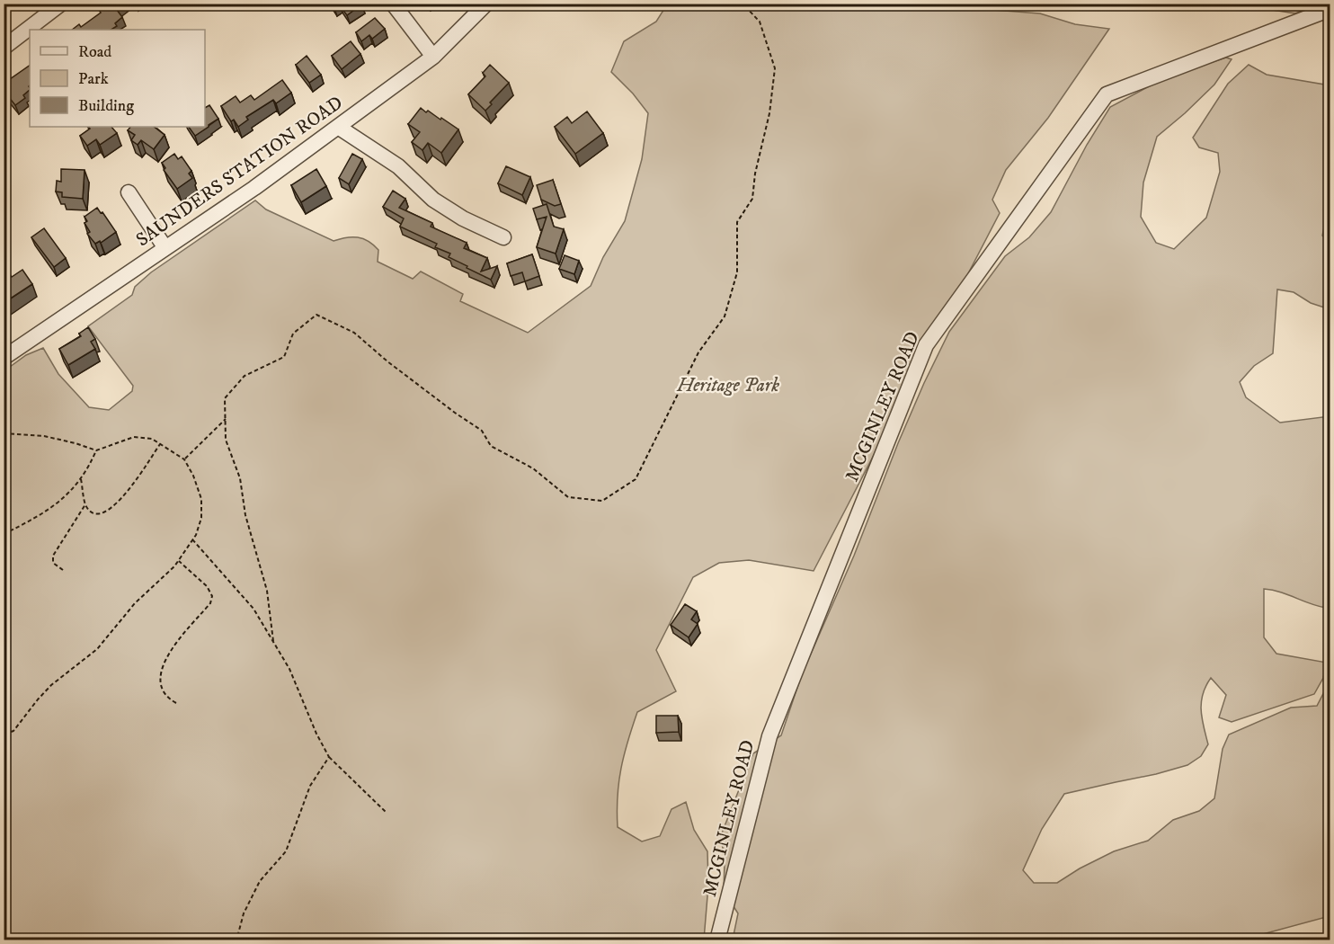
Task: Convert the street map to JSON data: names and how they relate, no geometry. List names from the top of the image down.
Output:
{
  "streets": {
    "street": ["SAUNDERS STATION ROAD", "MCGINLEY ROAD"]
  },
  "parks": ["Heritage Park"],
  "legend": ["Road", "Park", "Building"]
}
